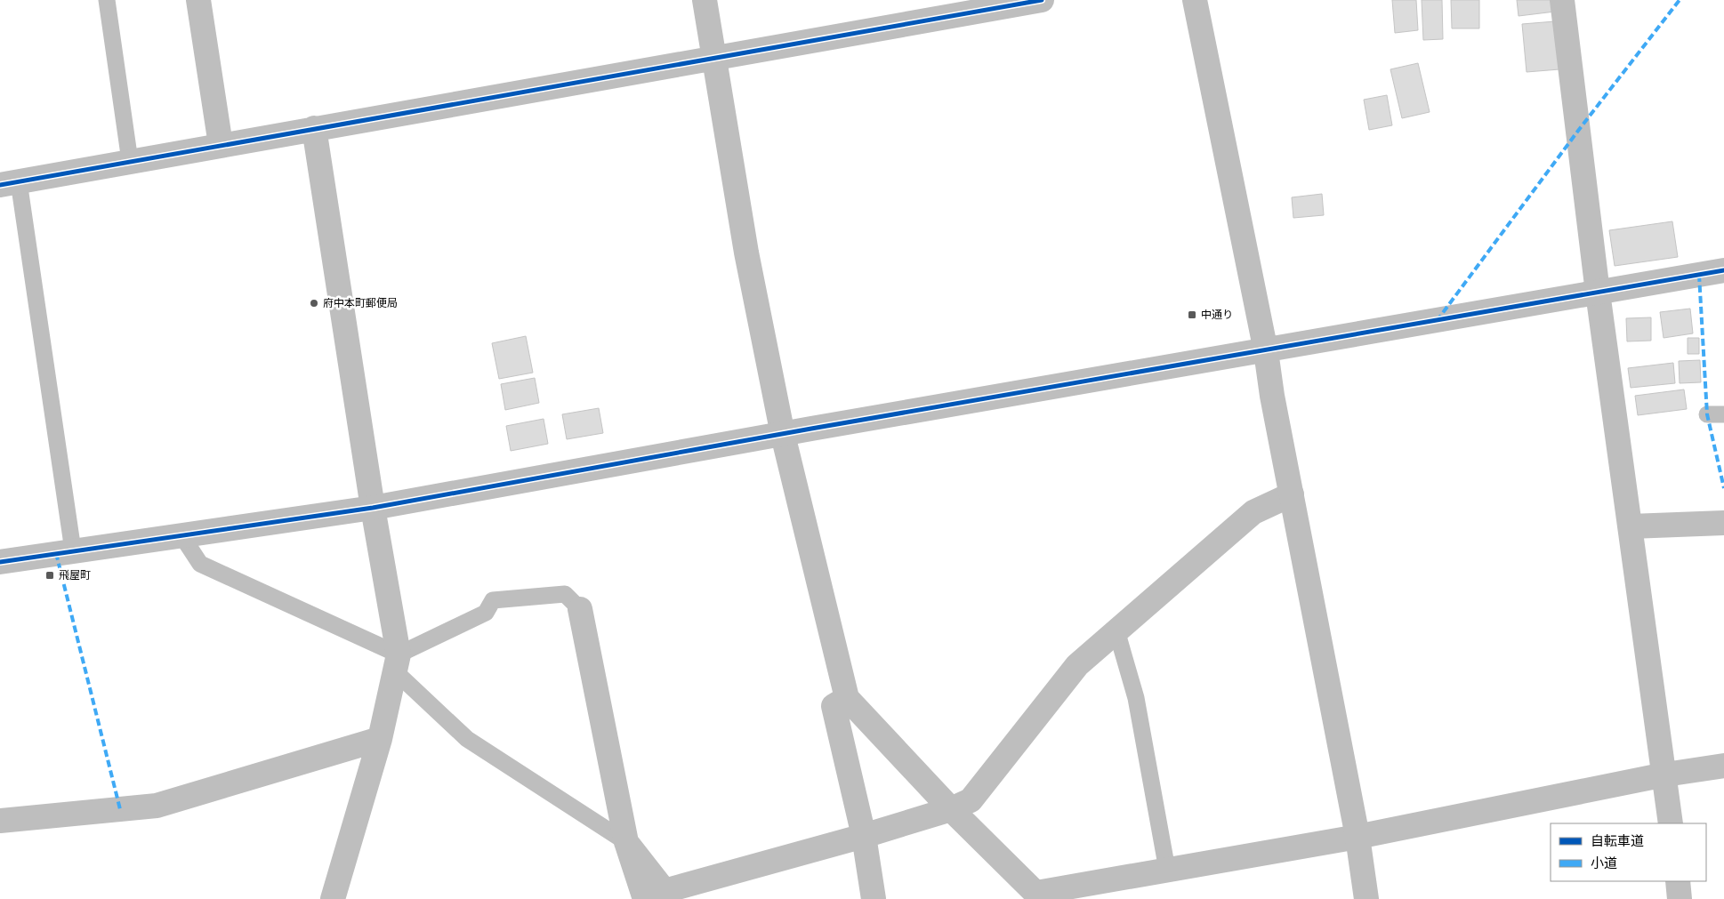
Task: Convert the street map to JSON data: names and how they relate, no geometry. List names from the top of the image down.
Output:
{
  "places": {
    "other": ["府中本町郵便局"],
    "transit": ["中通り", "飛屋町"]
  },
  "legend": ["自転車道", "小道"]
}
